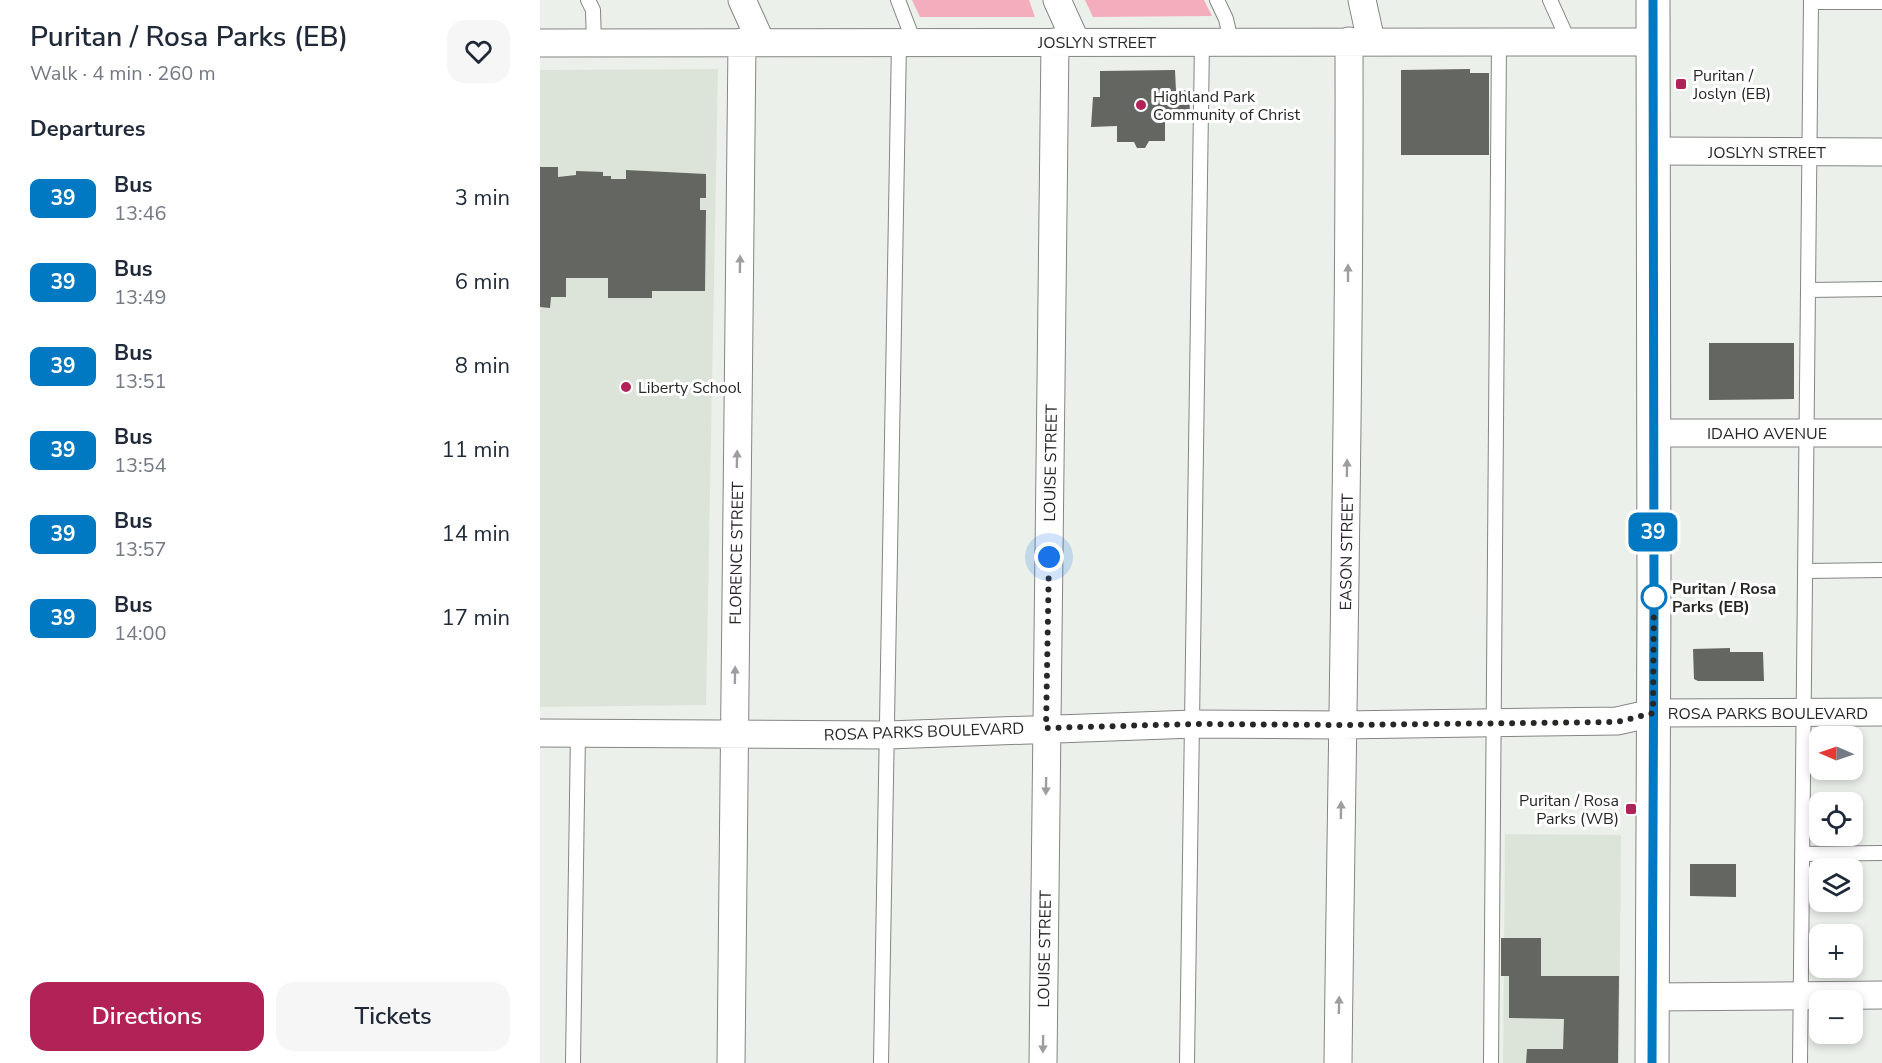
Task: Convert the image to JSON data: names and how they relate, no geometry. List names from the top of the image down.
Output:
{
  "streets": {
    "street": [
      "JOSLYN STREET",
      "IDAHO AVENUE",
      "LOUISE STREET",
      "EASON STREET",
      "FLORENCE STREET",
      "ROSA PARKS BOULEVARD"
    ]
  },
  "crossings": [
    ["JOSLYN STREET", "LOUISE STREET"],
    ["JOSLYN STREET", "EASON STREET"],
    ["JOSLYN STREET", "FLORENCE STREET"],
    ["LOUISE STREET", "ROSA PARKS BOULEVARD"],
    ["EASON STREET", "ROSA PARKS BOULEVARD"],
    ["FLORENCE STREET", "ROSA PARKS BOULEVARD"]
  ],
  "one_way": ["EASON STREET", "FLORENCE STREET"],
  "places": {
    "transit": ["Puritan / Joslyn (EB)", "Puritan / Rosa Parks (WB)"],
    "other": ["Highland Park Community of Christ", "Liberty School", "Puritan / Rosa Parks (EB)"]
  },
  "lines": ["bus line 39"],
  "north": "left",
  "page": {
    "heading": [
      ["Puritan / Rosa Parks (EB)", "Walk · 4 min · 260 m"],
      "Departures"
    ],
    "on_map": "39",
    "list": [
      {
        "mark": "39",
        "name": "Bus",
        "note": "13:46",
        "value": "3 min"
      },
      {
        "mark": "39",
        "name": "Bus",
        "note": "13:49",
        "value": "6 min"
      },
      {
        "mark": "39",
        "name": "Bus",
        "note": "13:51",
        "value": "8 min"
      },
      {
        "mark": "39",
        "name": "Bus",
        "note": "13:54",
        "value": "11 min"
      },
      {
        "mark": "39",
        "name": "Bus",
        "note": "13:57",
        "value": "14 min"
      },
      {
        "mark": "39",
        "name": "Bus",
        "note": "14:00",
        "value": "17 min"
      }
    ],
    "map_buttons": ["+", "−"],
    "buttons": ["Directions", "Tickets"]
  }
}
